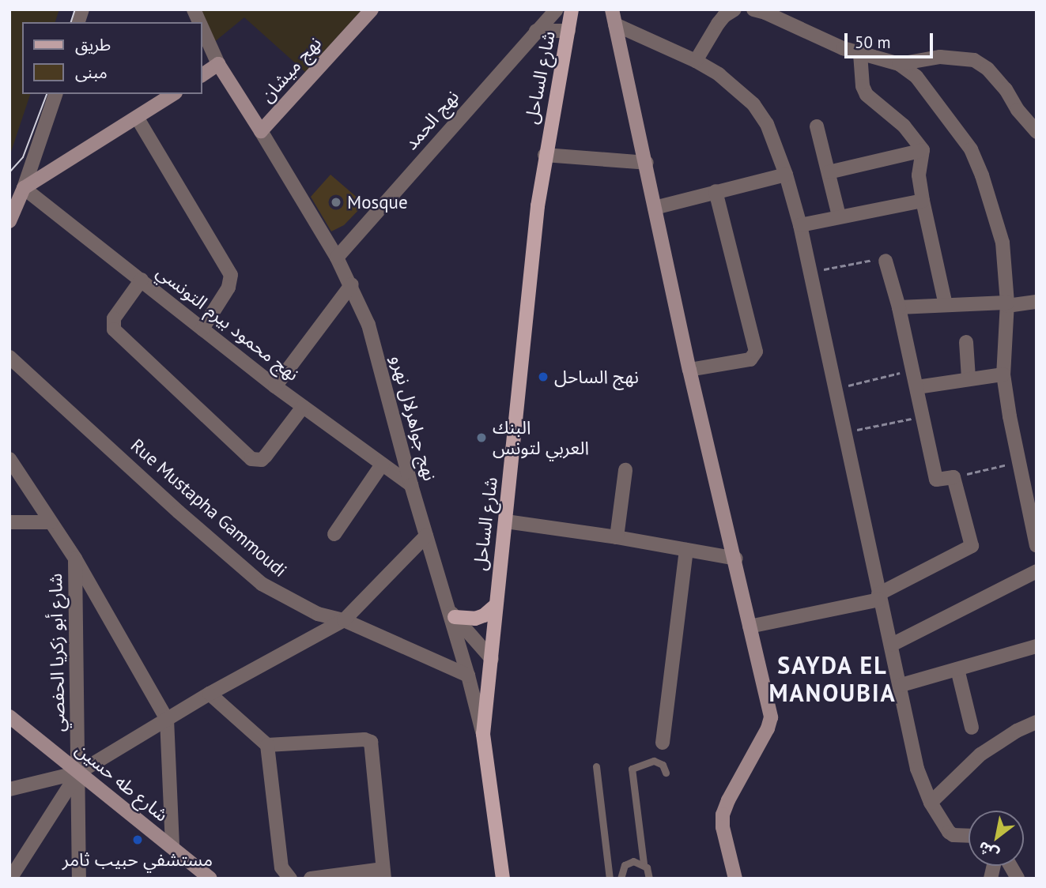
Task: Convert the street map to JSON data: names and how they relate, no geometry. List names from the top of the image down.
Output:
{
  "streets": {
    "main road": ["شارع الساحل"],
    "street": [
      "نهج ميشان",
      "نهج الحمد",
      "نهج محمود بيرم التونسي",
      "نهج جواهرلال نهرو",
      "Rue Mustapha Gammoudi",
      "شارع أبو زكريا الحفصي",
      "شارع طه حسين"
    ]
  },
  "crossings": [
    ["نهج ميشان", "نهج جواهرلال نهرو"],
    ["شارع الساحل", "نهج جواهرلال نهرو"],
    ["نهج الحمد", "نهج جواهرلال نهرو"],
    ["نهج محمود بيرم التونسي", "نهج جواهرلال نهرو"],
    ["نهج جواهرلال نهرو", "Rue Mustapha Gammoudi"],
    ["شارع أبو زكريا الحفصي", "شارع طه حسين"]
  ],
  "districts": ["SAYDA EL MANOUBIA"],
  "places": [
    "Mosque",
    "نهج الساحل",
    "البنك العربي لتونس",
    "مستشفي حبيب ثامر"
  ],
  "legend": ["طريق", "مبنى"],
  "scale_bar": "50 m",
  "north": "bottom left"
}
